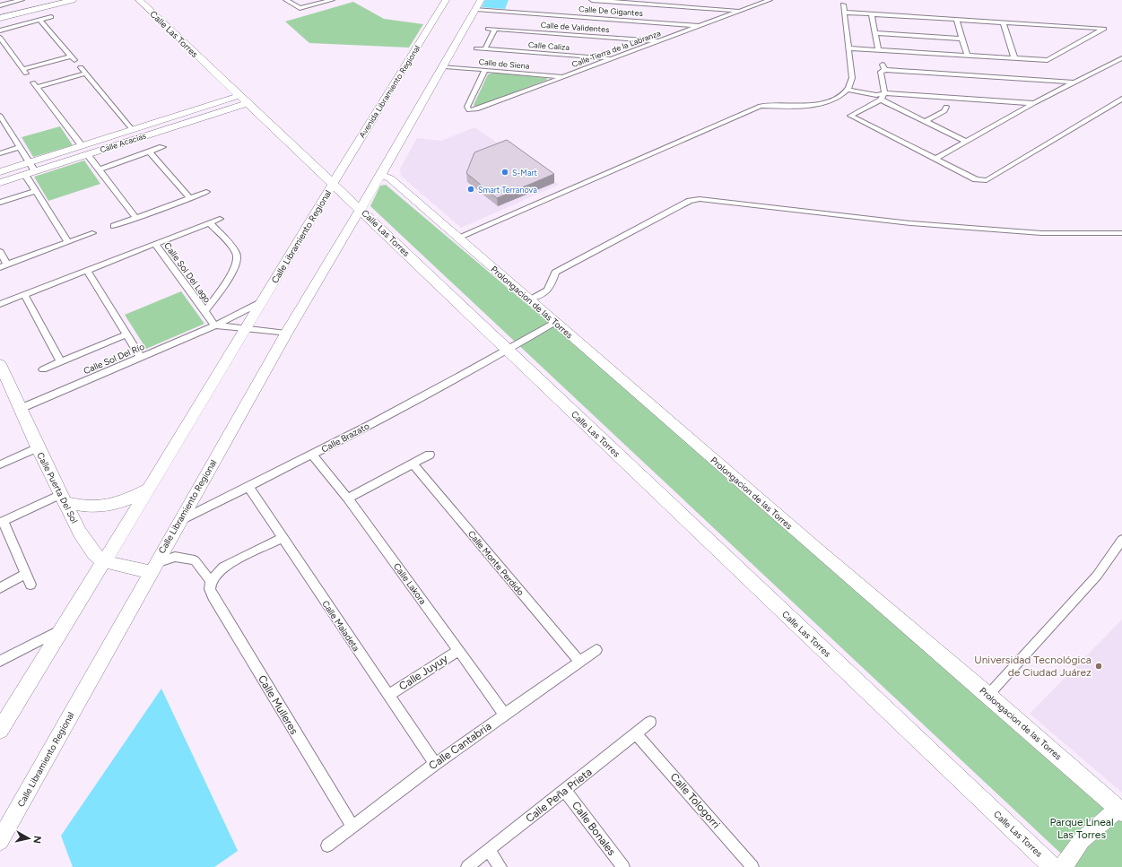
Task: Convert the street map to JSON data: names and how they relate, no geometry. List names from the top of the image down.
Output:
{
  "streets": {
    "street": [
      "Calle De Gigantes",
      "Calle de Validentes",
      "Calle Las Torres",
      "Calle Caliza",
      "Calle Tierra de la Labranza",
      "Calle de Siena",
      "Avenida Libramiento Regional",
      "Calle Acacias",
      "Calle Libramiento Regional",
      "Calle Sol Del Lago",
      "Prolongacion de las Torres",
      "Calle Sol Del Río",
      "Calle Brazato",
      "Calle Puerta Del Sol",
      "Calle Monte Perdido",
      "Calle Lakora",
      "Calle Maladeta",
      "Calle Juyuy",
      "Calle Mulleres",
      "Calle Cantabria",
      "Calle Peña Prieta",
      "Calle Tologorri",
      "Calle Bonales"
    ]
  },
  "crossings": [
    ["Calle De Gigantes", "Calle Tierra de la Labranza"],
    ["Calle de Validentes", "Calle Tierra de la Labranza"],
    ["Calle Las Torres", "Avenida Libramiento Regional"],
    ["Calle Las Torres", "Calle Acacias"],
    ["Calle Las Torres", "Calle Libramiento Regional"],
    ["Calle Las Torres", "Calle Brazato"],
    ["Calle Caliza", "Calle Tierra de la Labranza"],
    ["Calle Tierra de la Labranza", "Calle de Siena"],
    ["Avenida Libramiento Regional", "Calle Libramiento Regional"],
    ["Calle Libramiento Regional", "Prolongacion de las Torres"],
    ["Calle Libramiento Regional", "Calle Sol Del Río"],
    ["Calle Libramiento Regional", "Calle Brazato"],
    ["Calle Libramiento Regional", "Calle Puerta Del Sol"],
    ["Calle Sol Del Lago", "Calle Sol Del Río"],
    ["Prolongacion de las Torres", "Calle Brazato"],
    ["Calle Sol Del Río", "Calle Puerta Del Sol"],
    ["Calle Brazato", "Calle Lakora"],
    ["Calle Brazato", "Calle Maladeta"],
    ["Calle Monte Perdido", "Calle Cantabria"],
    ["Calle Lakora", "Calle Juyuy"],
    ["Calle Lakora", "Calle Cantabria"],
    ["Calle Maladeta", "Calle Juyuy"],
    ["Calle Maladeta", "Calle Cantabria"],
    ["Calle Mulleres", "Calle Cantabria"],
    ["Calle Peña Prieta", "Calle Tologorri"],
    ["Calle Peña Prieta", "Calle Bonales"]
  ],
  "parks": ["Parque Lineal Las Torres"],
  "places": ["S-Mart", "Smart Terranova", "Universidad Tecnológica de Ciudad Juárez"],
  "north": "right"
}
